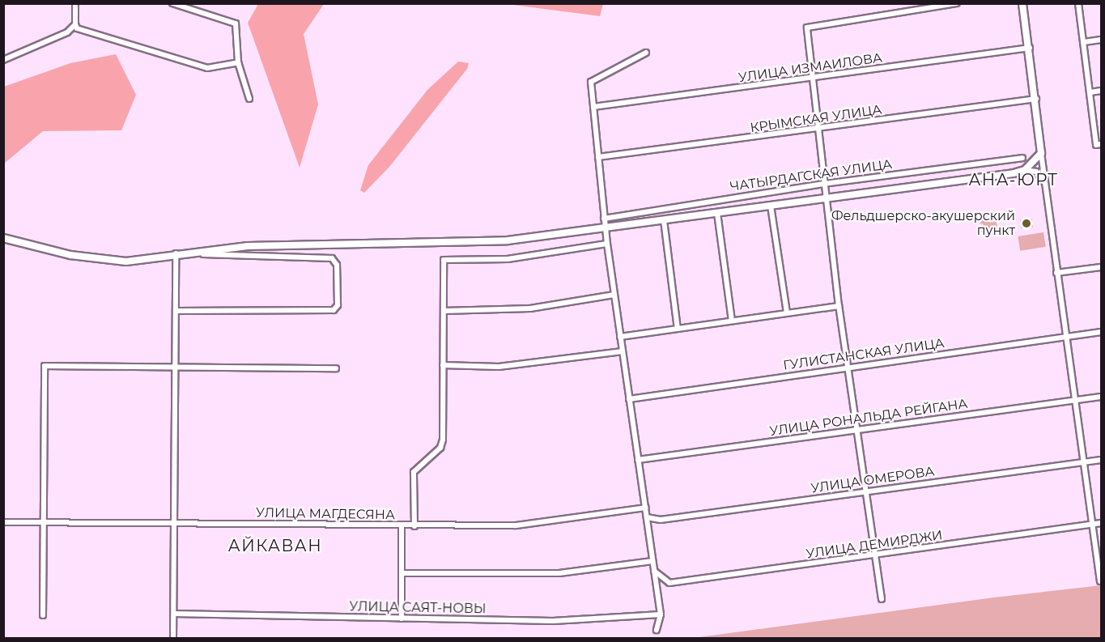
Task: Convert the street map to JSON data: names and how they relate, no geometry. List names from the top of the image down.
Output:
{
  "streets": {
    "street": [
      "УЛИЦА ИЗМАИЛОВА",
      "КРЫМСКАЯ УЛИЦА",
      "ЧАТЫРДАГСКАЯ УЛИЦА",
      "ГУЛИСТАНСКАЯ УЛИЦА",
      "УЛИЦА РОНАЛЬДА РЕЙГАНА",
      "УЛИЦА ОМЕРОВА",
      "УЛИЦА МАГДЕСЯНА",
      "УЛИЦА ДЕМИРДЖИ",
      "УЛИЦА САЯТ-НОВЫ"
    ]
  },
  "districts": ["АНА-ЮРТ", "АЙКАВАН"],
  "places": ["Фельдшерско-акушерский пункт"]
}
